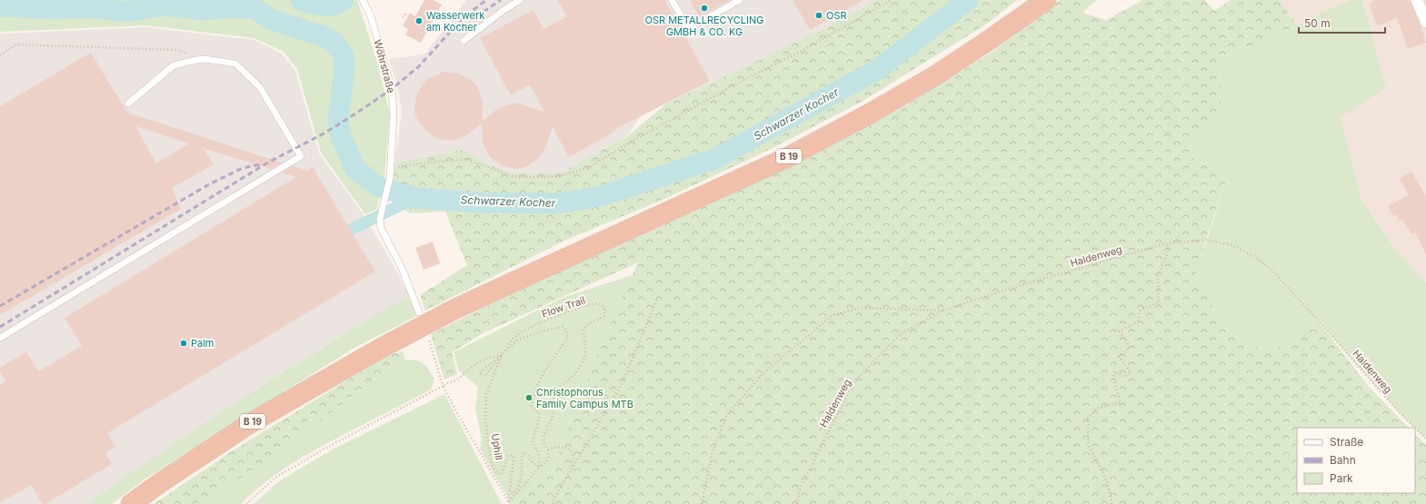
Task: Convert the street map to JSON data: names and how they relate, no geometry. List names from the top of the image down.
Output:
{
  "streets": {
    "highway": ["B 19"],
    "lane": ["Wöhrstraße"],
    "path": ["Haldenweg", "Flow Trail", "Uphill"]
  },
  "crossings": [
    ["Flow Trail", "Uphill"]
  ],
  "water": ["Schwarzer Kocher"],
  "places": [
    "OSR METALLRECYCLING GMBH & CO. KG",
    "OSR",
    "Wasserwerk am Kocher",
    "Palm",
    "Christophorus Family Campus MTB"
  ],
  "legend": ["Straße", "Bahn", "Park"],
  "scale_bar": "50 m"
}
